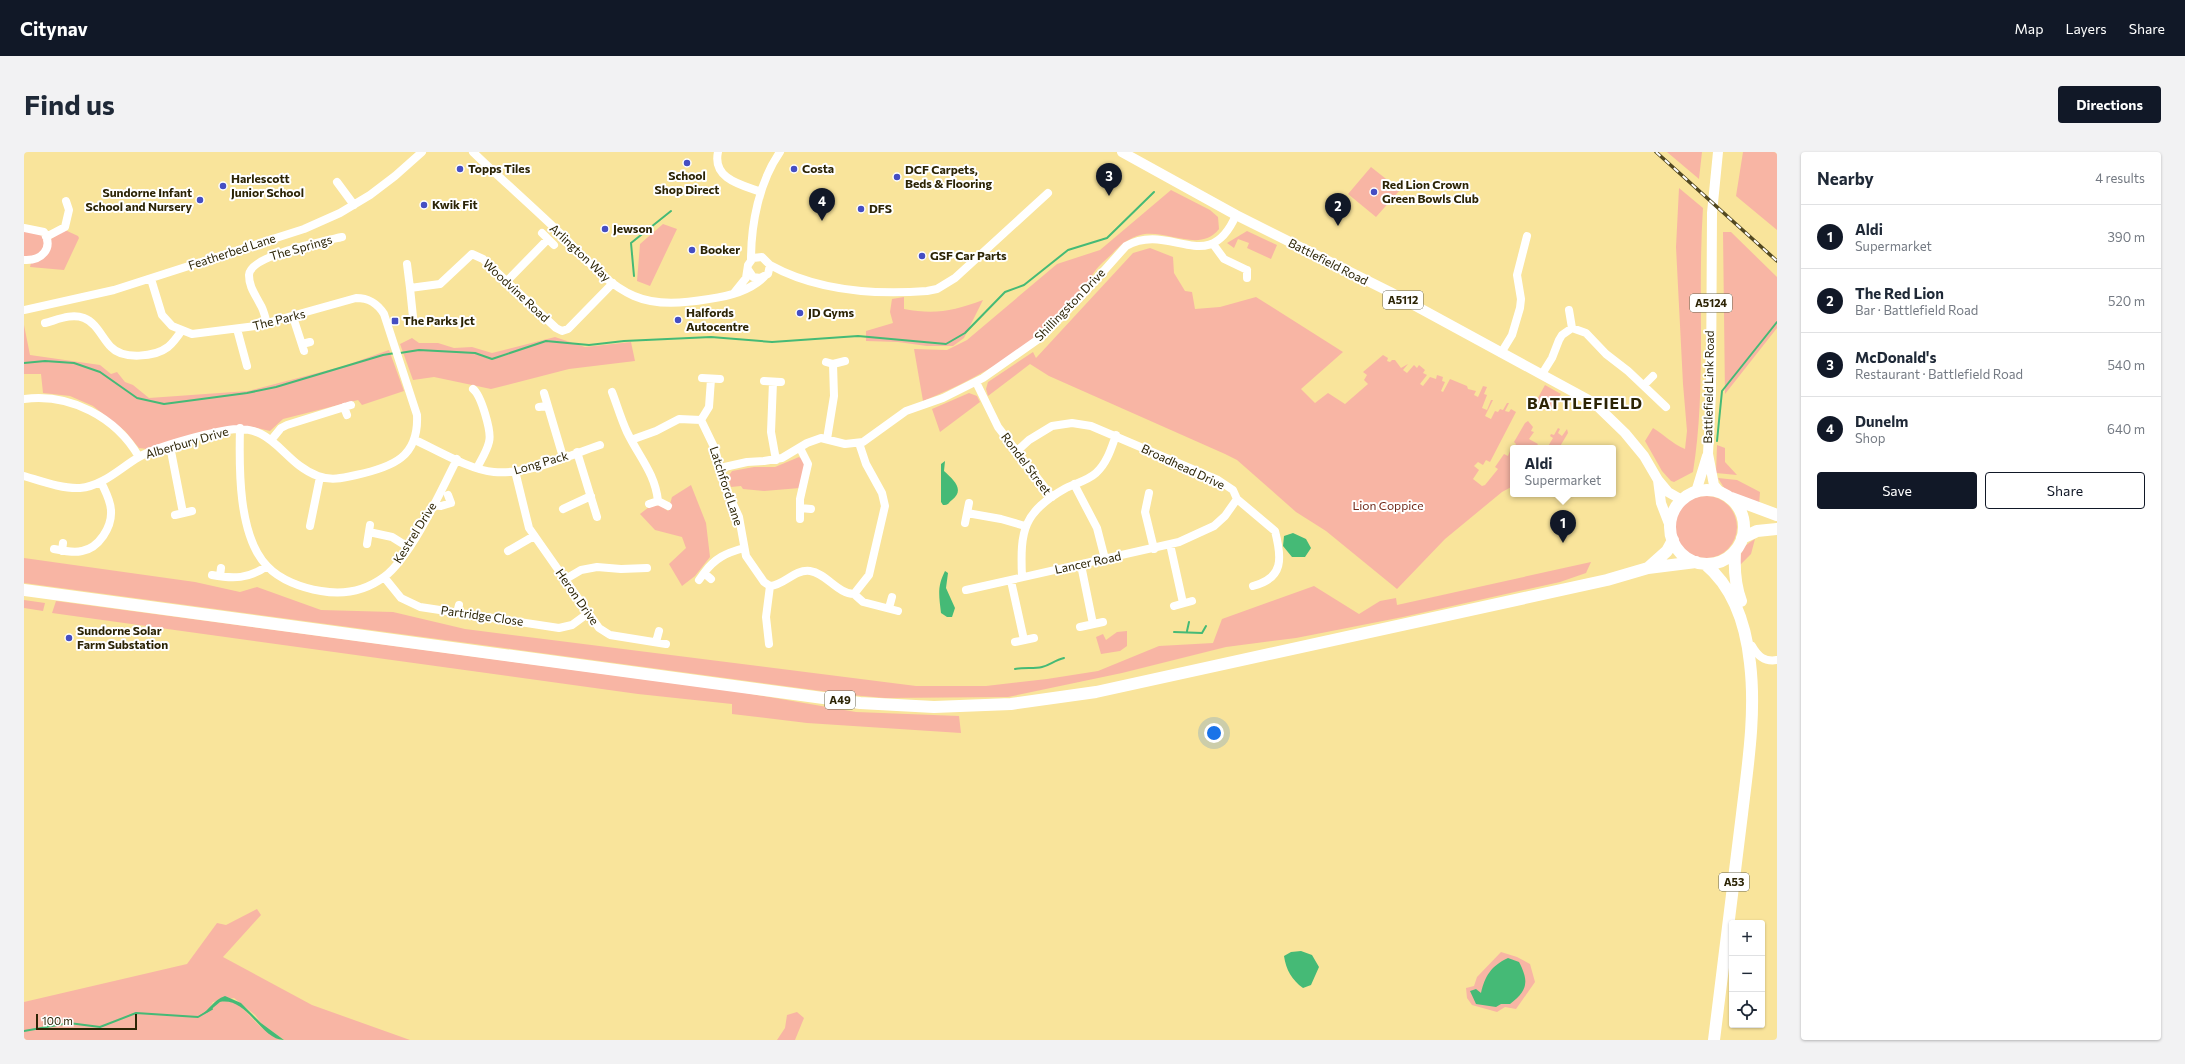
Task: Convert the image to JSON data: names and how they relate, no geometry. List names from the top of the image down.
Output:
{
  "streets": {
    "highway": ["A49", "A53"],
    "main road": [
      "Battlefield Road",
      "A5112",
      "A5124",
      "Battlefield Link Road"
    ],
    "street": [
      "The Springs",
      "Featherbed Lane",
      "Arlington Way",
      "Woodvine Road",
      "Shillingston Drive",
      "The Parks",
      "Alberbury Drive",
      "Long Pack",
      "Rondel Street",
      "Broadhead Drive",
      "Latchford Lane",
      "Kestrel Drive",
      "Lancer Road",
      "Heron Drive",
      "Partridge Close"
    ]
  },
  "crossings": [
    ["The Springs", "The Parks"],
    ["Featherbed Lane", "The Parks"],
    ["Arlington Way", "Woodvine Road"],
    ["Battlefield Road", "Battlefield Link Road"],
    ["Battlefield Road", "A49"],
    ["Battlefield Road", "A53"],
    ["Shillingston Drive", "Rondel Street"],
    ["The Parks", "Alberbury Drive"],
    ["Battlefield Link Road", "A49"],
    ["Battlefield Link Road", "A53"],
    ["Alberbury Drive", "Long Pack"],
    ["Long Pack", "Kestrel Drive"],
    ["Long Pack", "Heron Drive"],
    ["Rondel Street", "Broadhead Drive"],
    ["Rondel Street", "Lancer Road"],
    ["Broadhead Drive", "Lancer Road"],
    ["Kestrel Drive", "Partridge Close"],
    ["Heron Drive", "Partridge Close"],
    ["A49", "A53"]
  ],
  "districts": ["BATTLEFIELD"],
  "parks": ["Lion Coppice"],
  "places": {
    "other": [
      "School Shop Direct",
      "Topps Tiles",
      "Costa",
      "DCF Carpets, Beds & Flooring",
      "Harlescott Junior School",
      "Red Lion Crown Green Bowls Club",
      "Sundorne Infant School and Nursery",
      "Kwik Fit",
      "DFS",
      "Jewson",
      "Booker",
      "GSF Car Parts",
      "JD Gyms",
      "Halfords Autocentre",
      "Sundorne Solar Farm Substation"
    ],
    "transit": ["The Parks Jct"]
  },
  "scale_bar": "100 m",
  "page": {
    "header": "Citynav",
    "nav": ["Map", "Layers", "Share"],
    "buttons": [
      "Directions",
      ["Save", "Share"]
    ],
    "title": "Find us",
    "heading": ["Nearby", "4 results"],
    "pins": [
      "3",
      "4",
      "2",
      "1"
    ],
    "list": [
      {
        "mark": "1",
        "name": "Aldi",
        "note": "Supermarket",
        "value": "390 m"
      },
      {
        "mark": "2",
        "name": "The Red Lion",
        "note": "Bar · Battlefield Road",
        "value": "520 m"
      },
      {
        "mark": "3",
        "name": "McDonald's",
        "note": "Restaurant · Battlefield Road",
        "value": "540 m"
      },
      {
        "mark": "4",
        "name": "Dunelm",
        "note": "Shop",
        "value": "640 m"
      }
    ],
    "popup": ["Aldi", "Supermarket"],
    "map_buttons": ["+", "−"],
    "scale": "100 m"
  }
}
